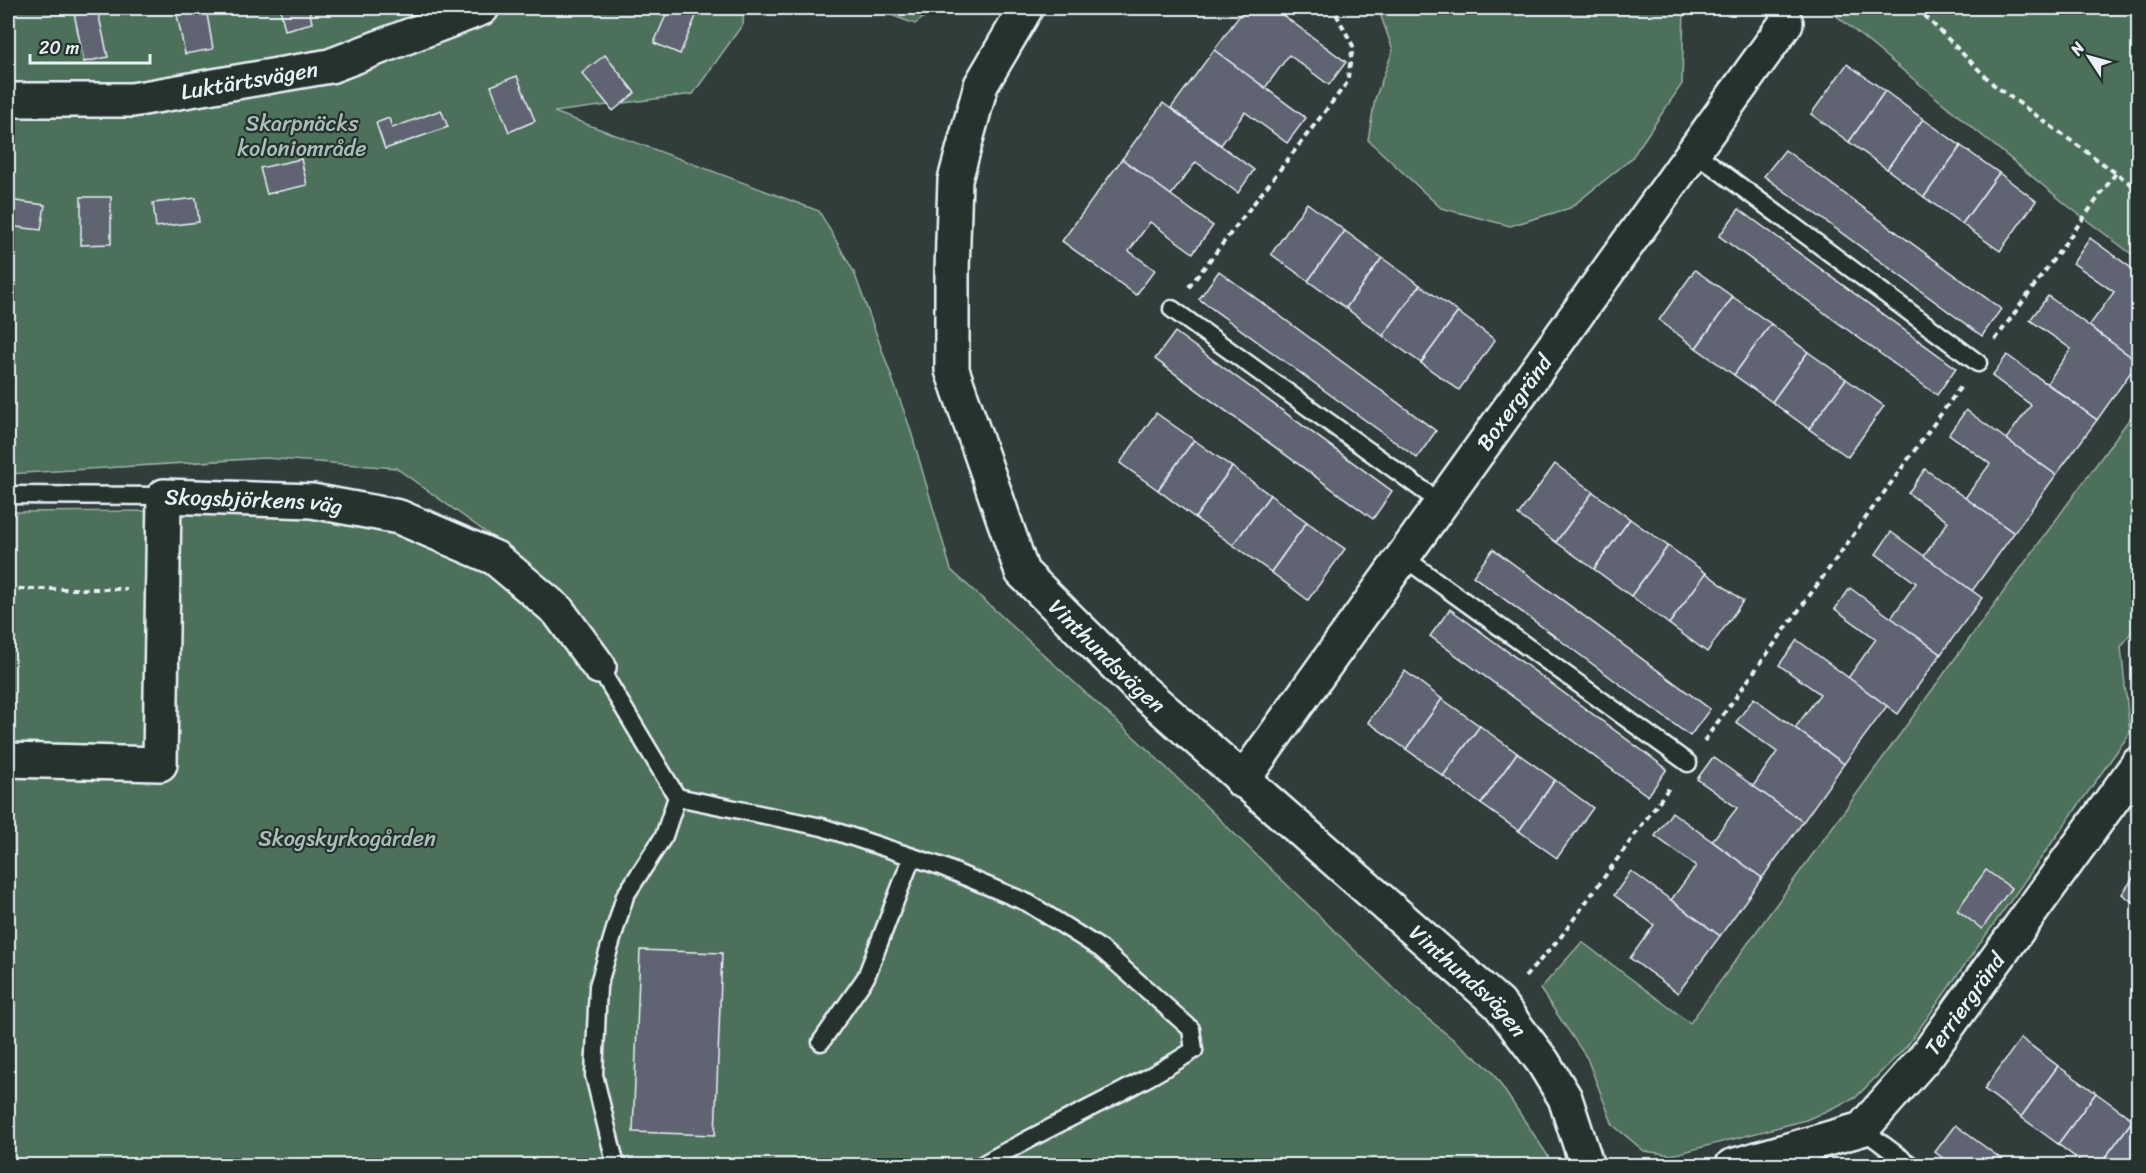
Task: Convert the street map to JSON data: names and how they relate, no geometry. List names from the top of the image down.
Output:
{
  "streets": {
    "street": [
      "Luktärtsvägen",
      "Boxergränd",
      "Skogsbjörkens väg",
      "Vinthundsvägen",
      "Terriergränd"
    ]
  },
  "crossings": [
    ["Boxergränd", "Vinthundsvägen"]
  ],
  "parks": ["Skarpnäcks koloniområde", "Skogskyrkogården"],
  "scale_bar": "20 m",
  "north": "top left"
}
